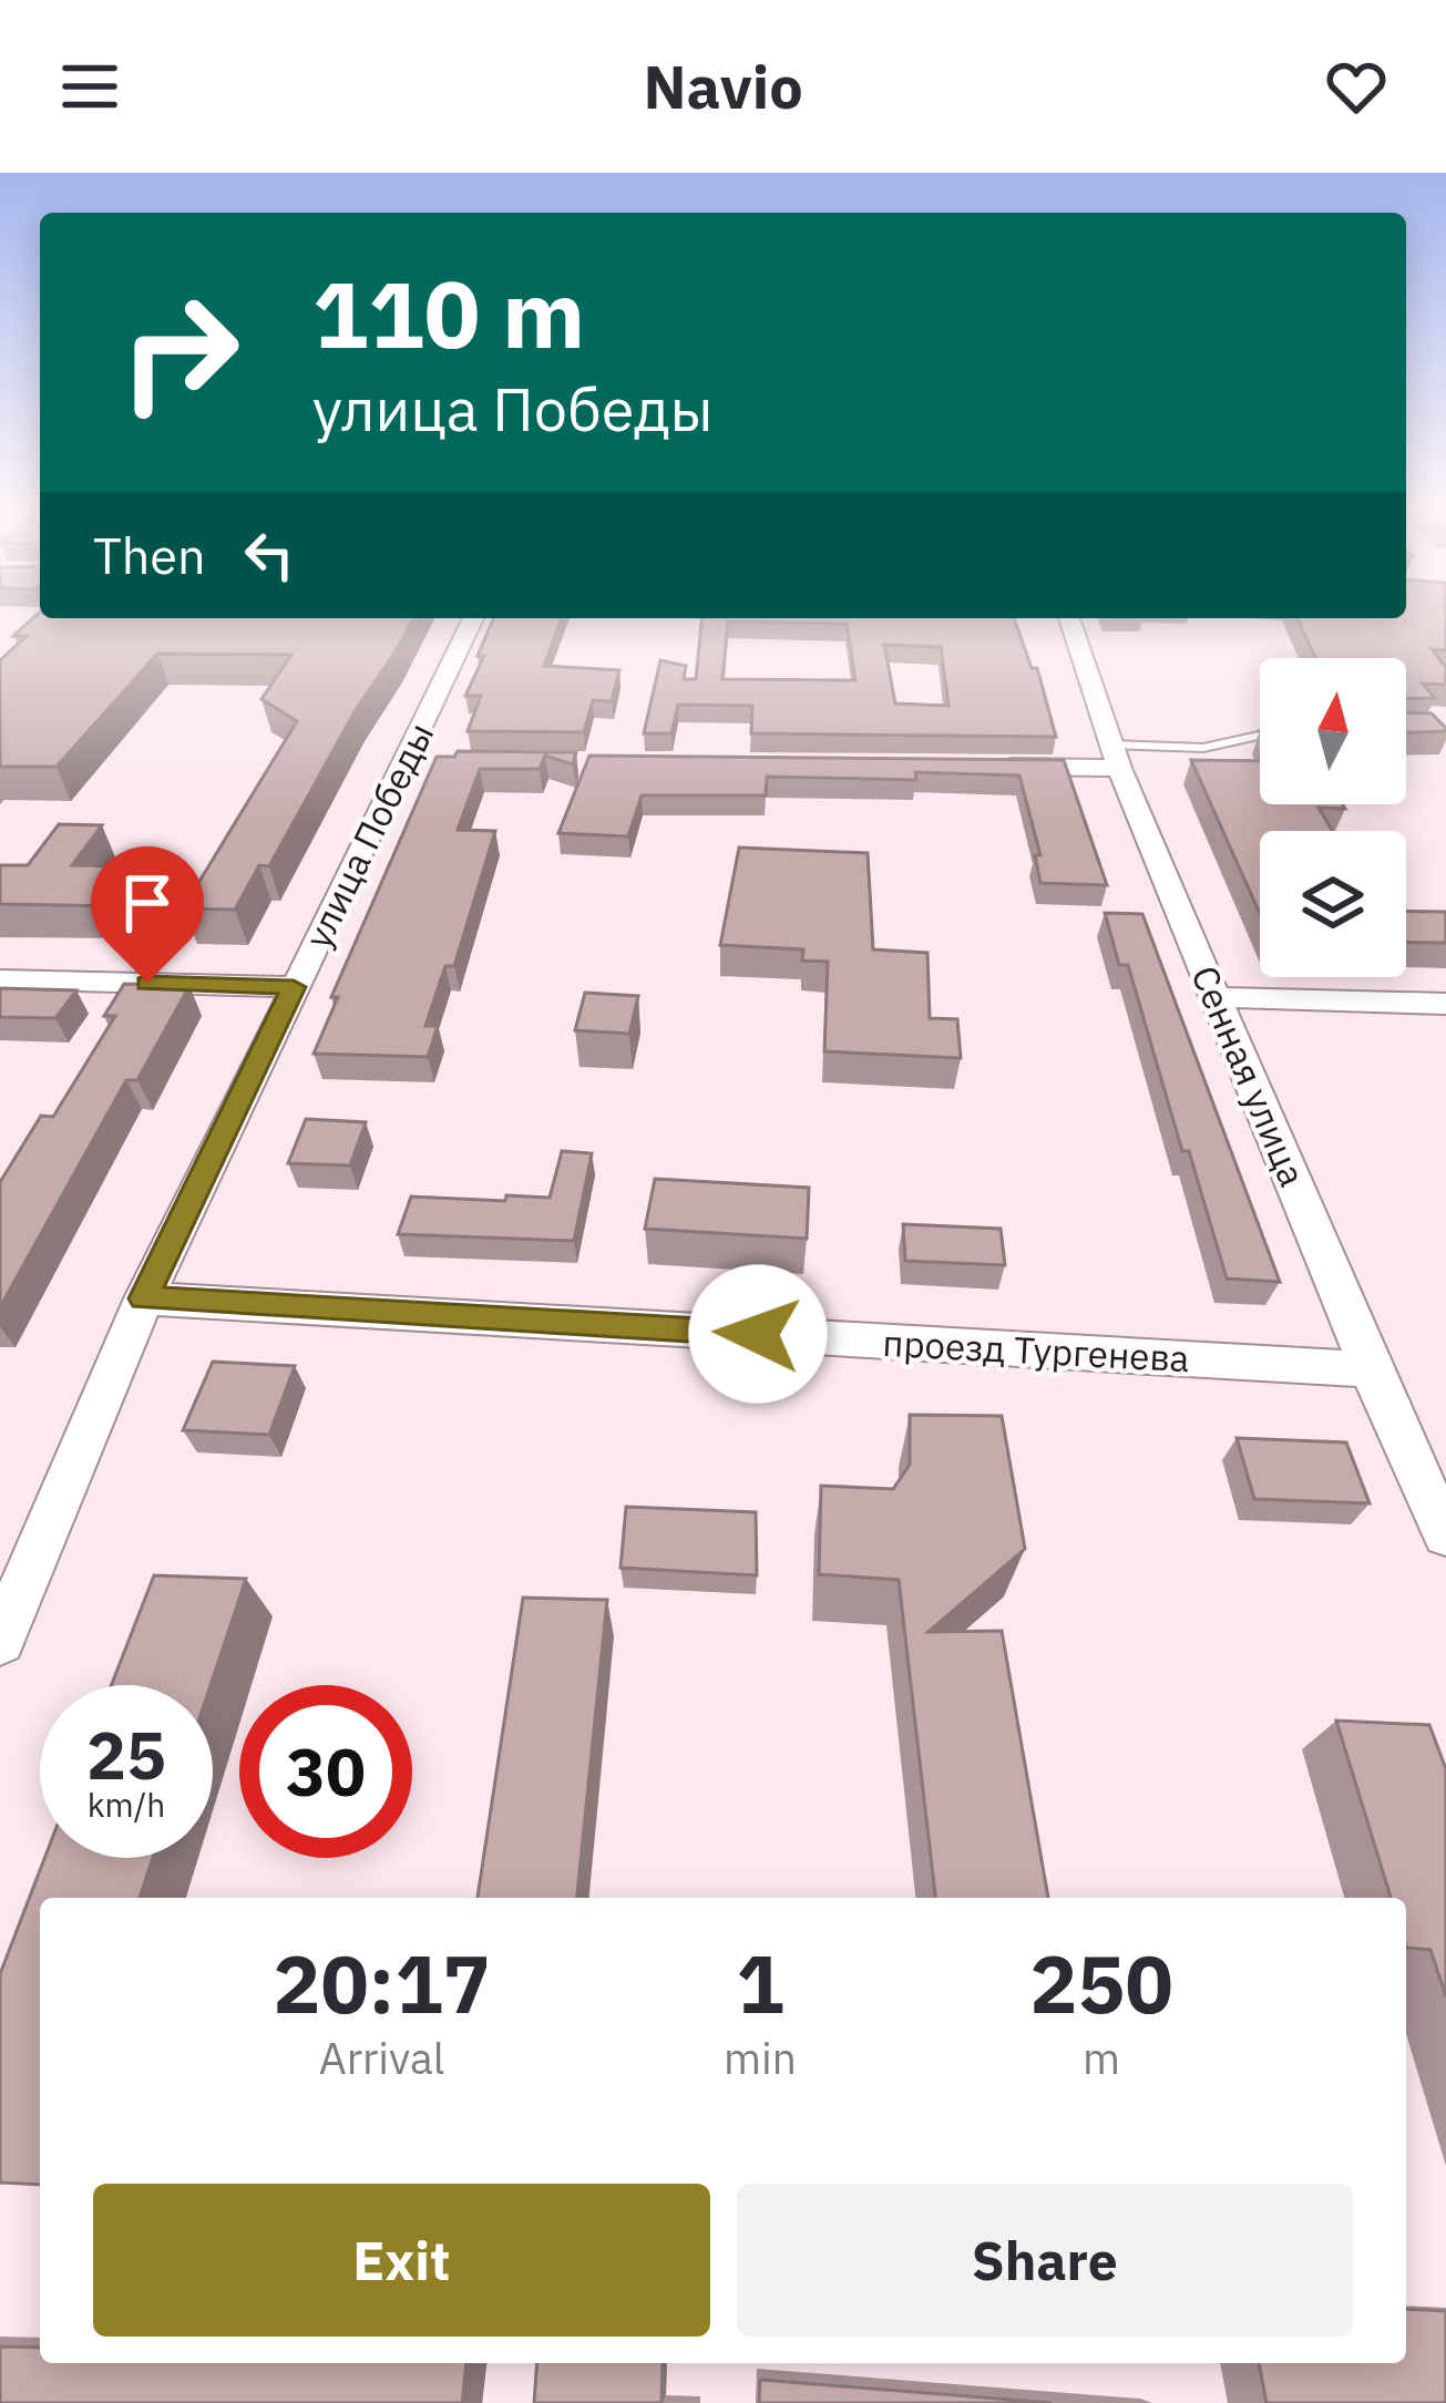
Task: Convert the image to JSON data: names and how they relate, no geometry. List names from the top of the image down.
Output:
{
  "streets": {
    "street": ["улица Победы", "Сенная улица", "проезд Тургенева"]
  },
  "crossings": [
    ["улица Победы", "проезд Тургенева"],
    ["Сенная улица", "проезд Тургенева"]
  ],
  "north": "top",
  "page": {
    "header": "Navio",
    "turn": ["110 m", "улица Победы"],
    "then": "Then",
    "speed": "25 km/h",
    "limit": "30",
    "eta": [
      "20:17",
      "Arrival",
      "1",
      "min",
      "250",
      "m"
    ],
    "buttons": ["Exit", "Share"]
  }
}
